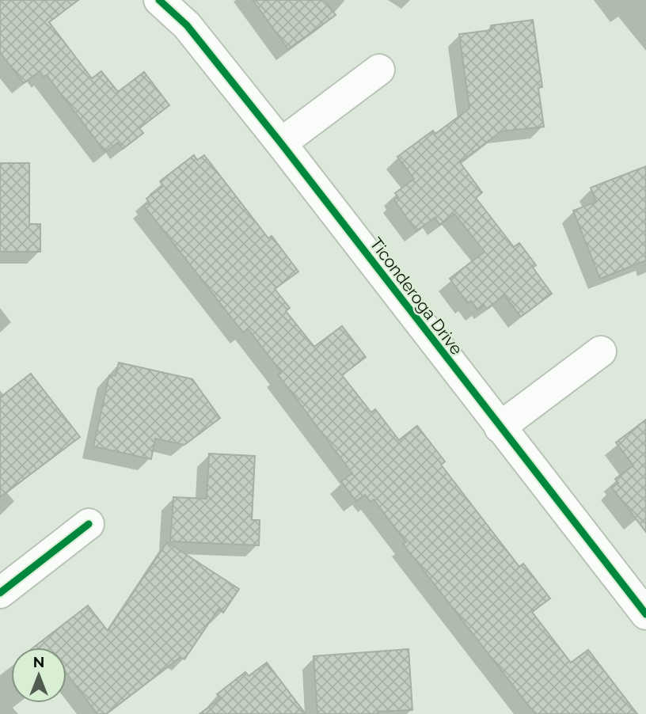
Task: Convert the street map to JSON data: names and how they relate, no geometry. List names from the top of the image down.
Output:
{
  "streets": {
    "street": ["Ticonderoga Drive"]
  },
  "north": "top"
}
